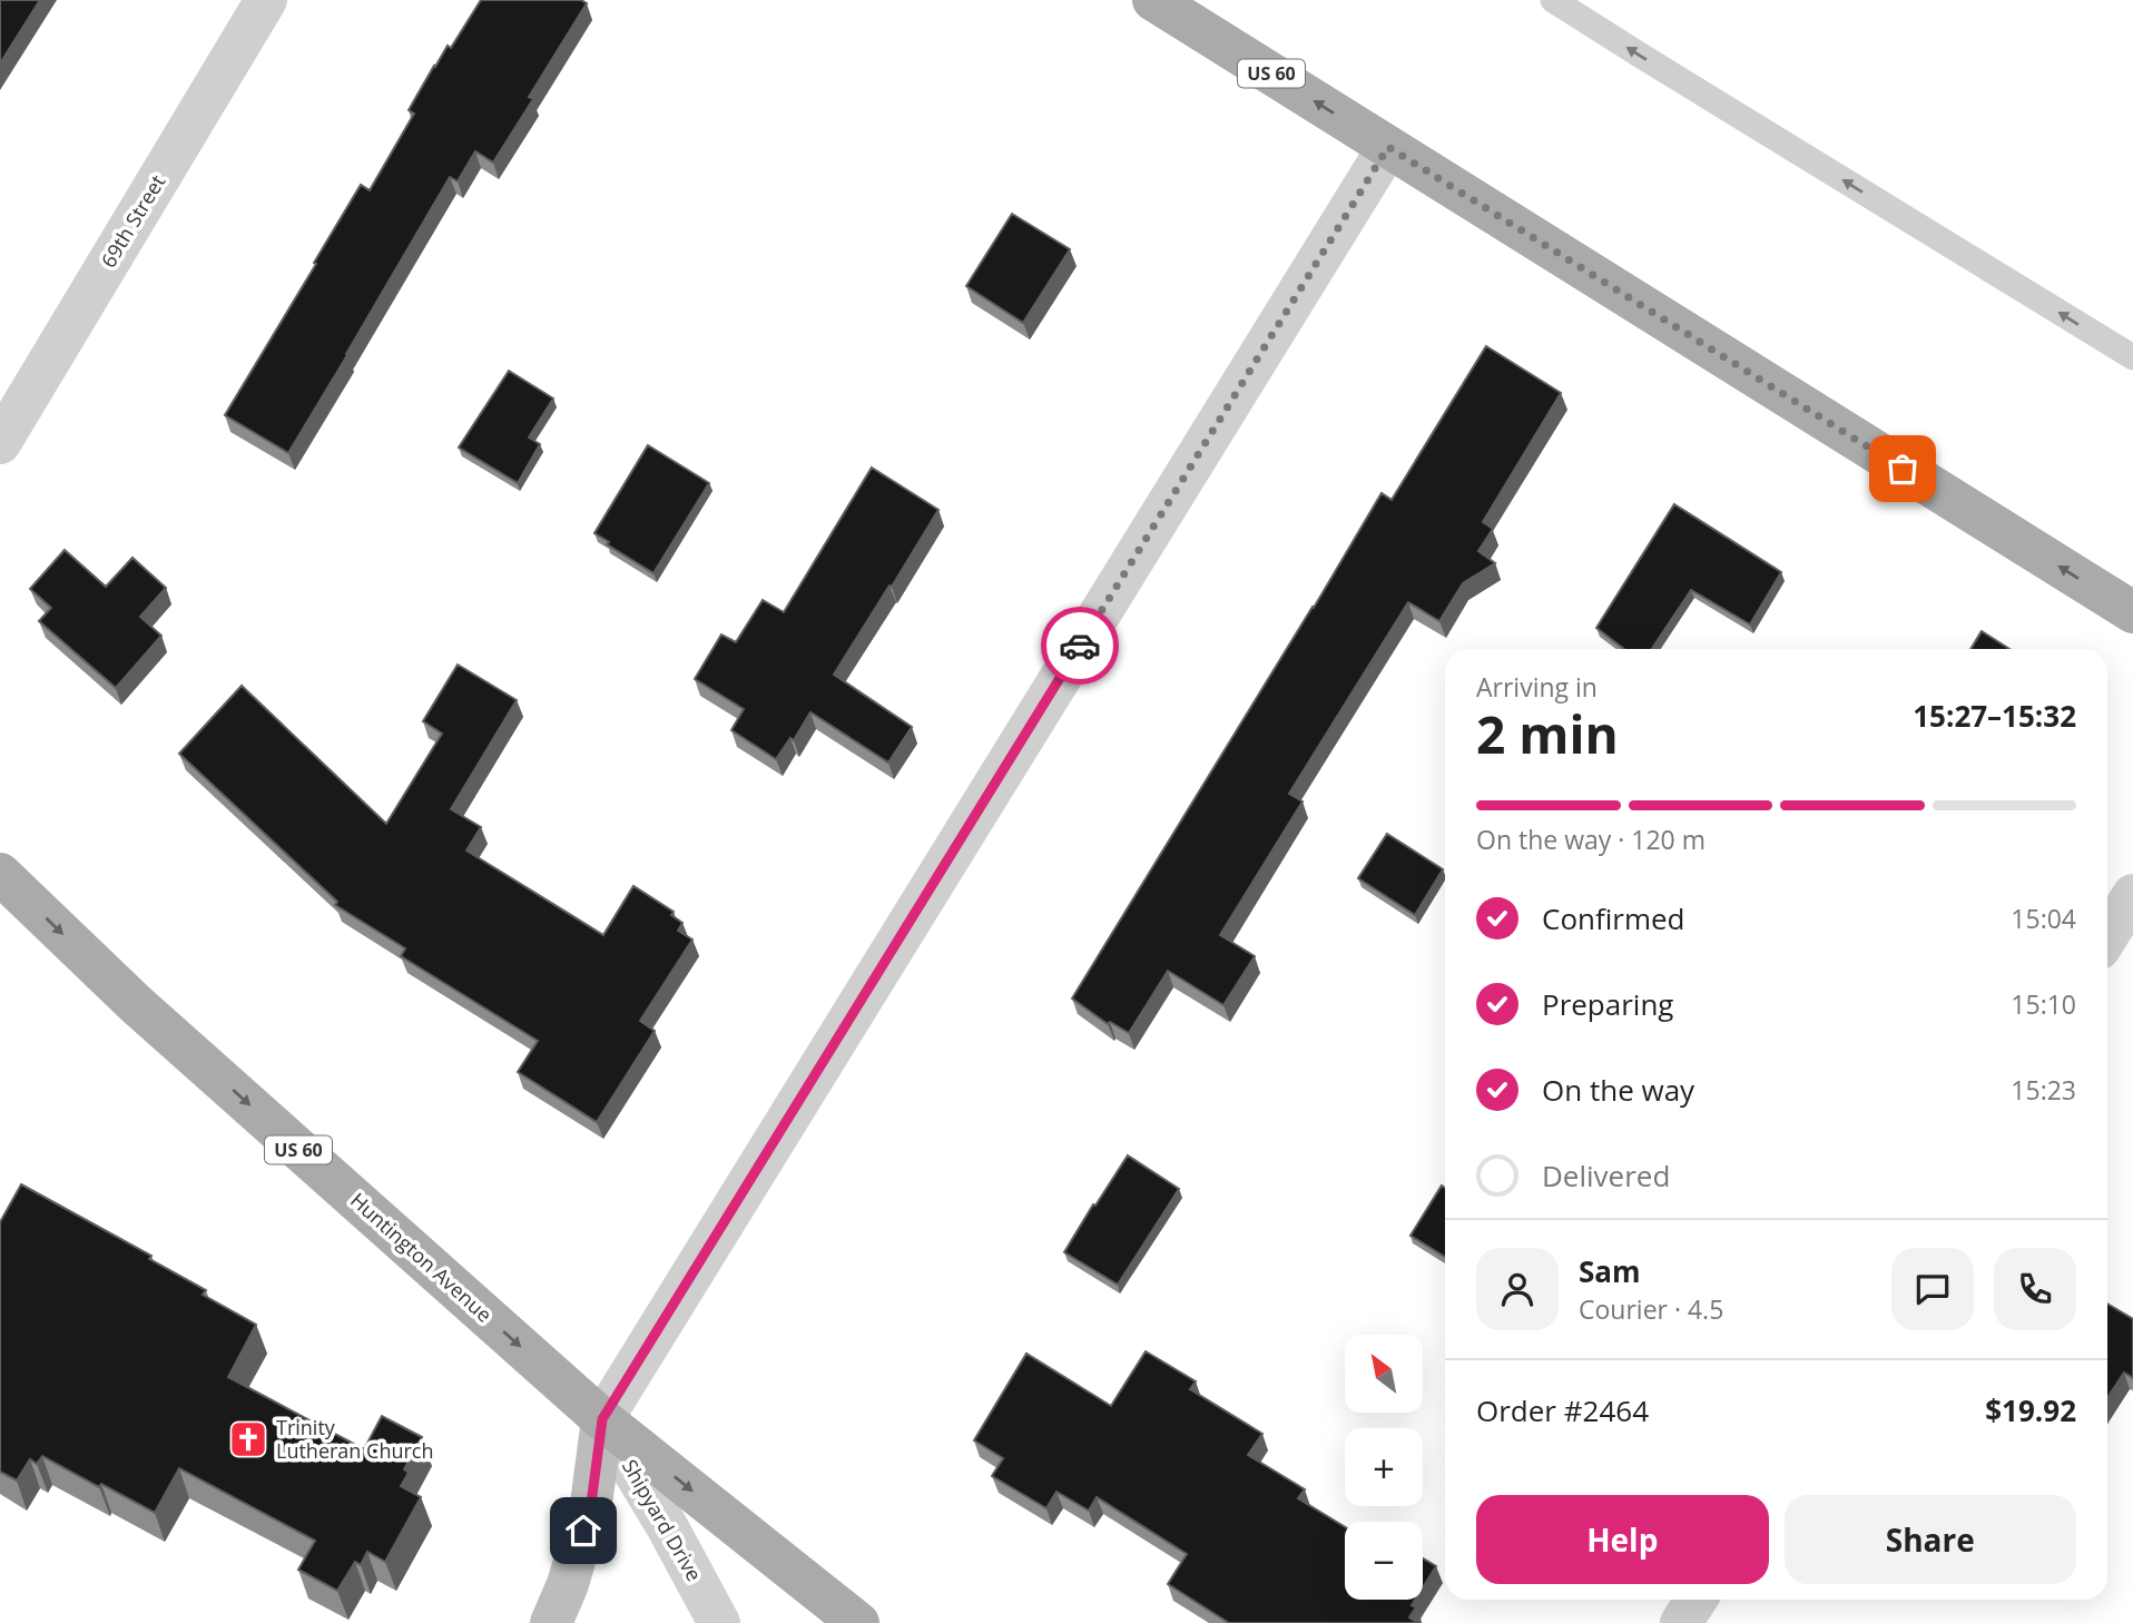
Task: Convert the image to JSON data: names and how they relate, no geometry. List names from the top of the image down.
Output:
{
  "streets": {
    "main road": ["US 60", "Huntington Avenue"],
    "street": ["69th Street", "Shipyard Drive"]
  },
  "crossings": [
    ["Huntington Avenue", "Shipyard Drive"]
  ],
  "one_way": ["Huntington Avenue"],
  "places": {
    "church": ["Trinity Lutheran Church"]
  },
  "north": "top left",
  "page": {
    "heading": ["2 min", "Arriving in", "15:27–15:32"],
    "panel": [
      "Sam",
      "Courier · 4.5",
      "Order #2464",
      "$19.92"
    ],
    "bar": "On the way · 120 m",
    "list": [
      ["Confirmed", "15:04"],
      ["Preparing", "15:10"],
      ["On the way", "15:23"],
      "Delivered"
    ],
    "map_buttons": ["+", "−"],
    "buttons": ["Help", "Share"]
  }
}
